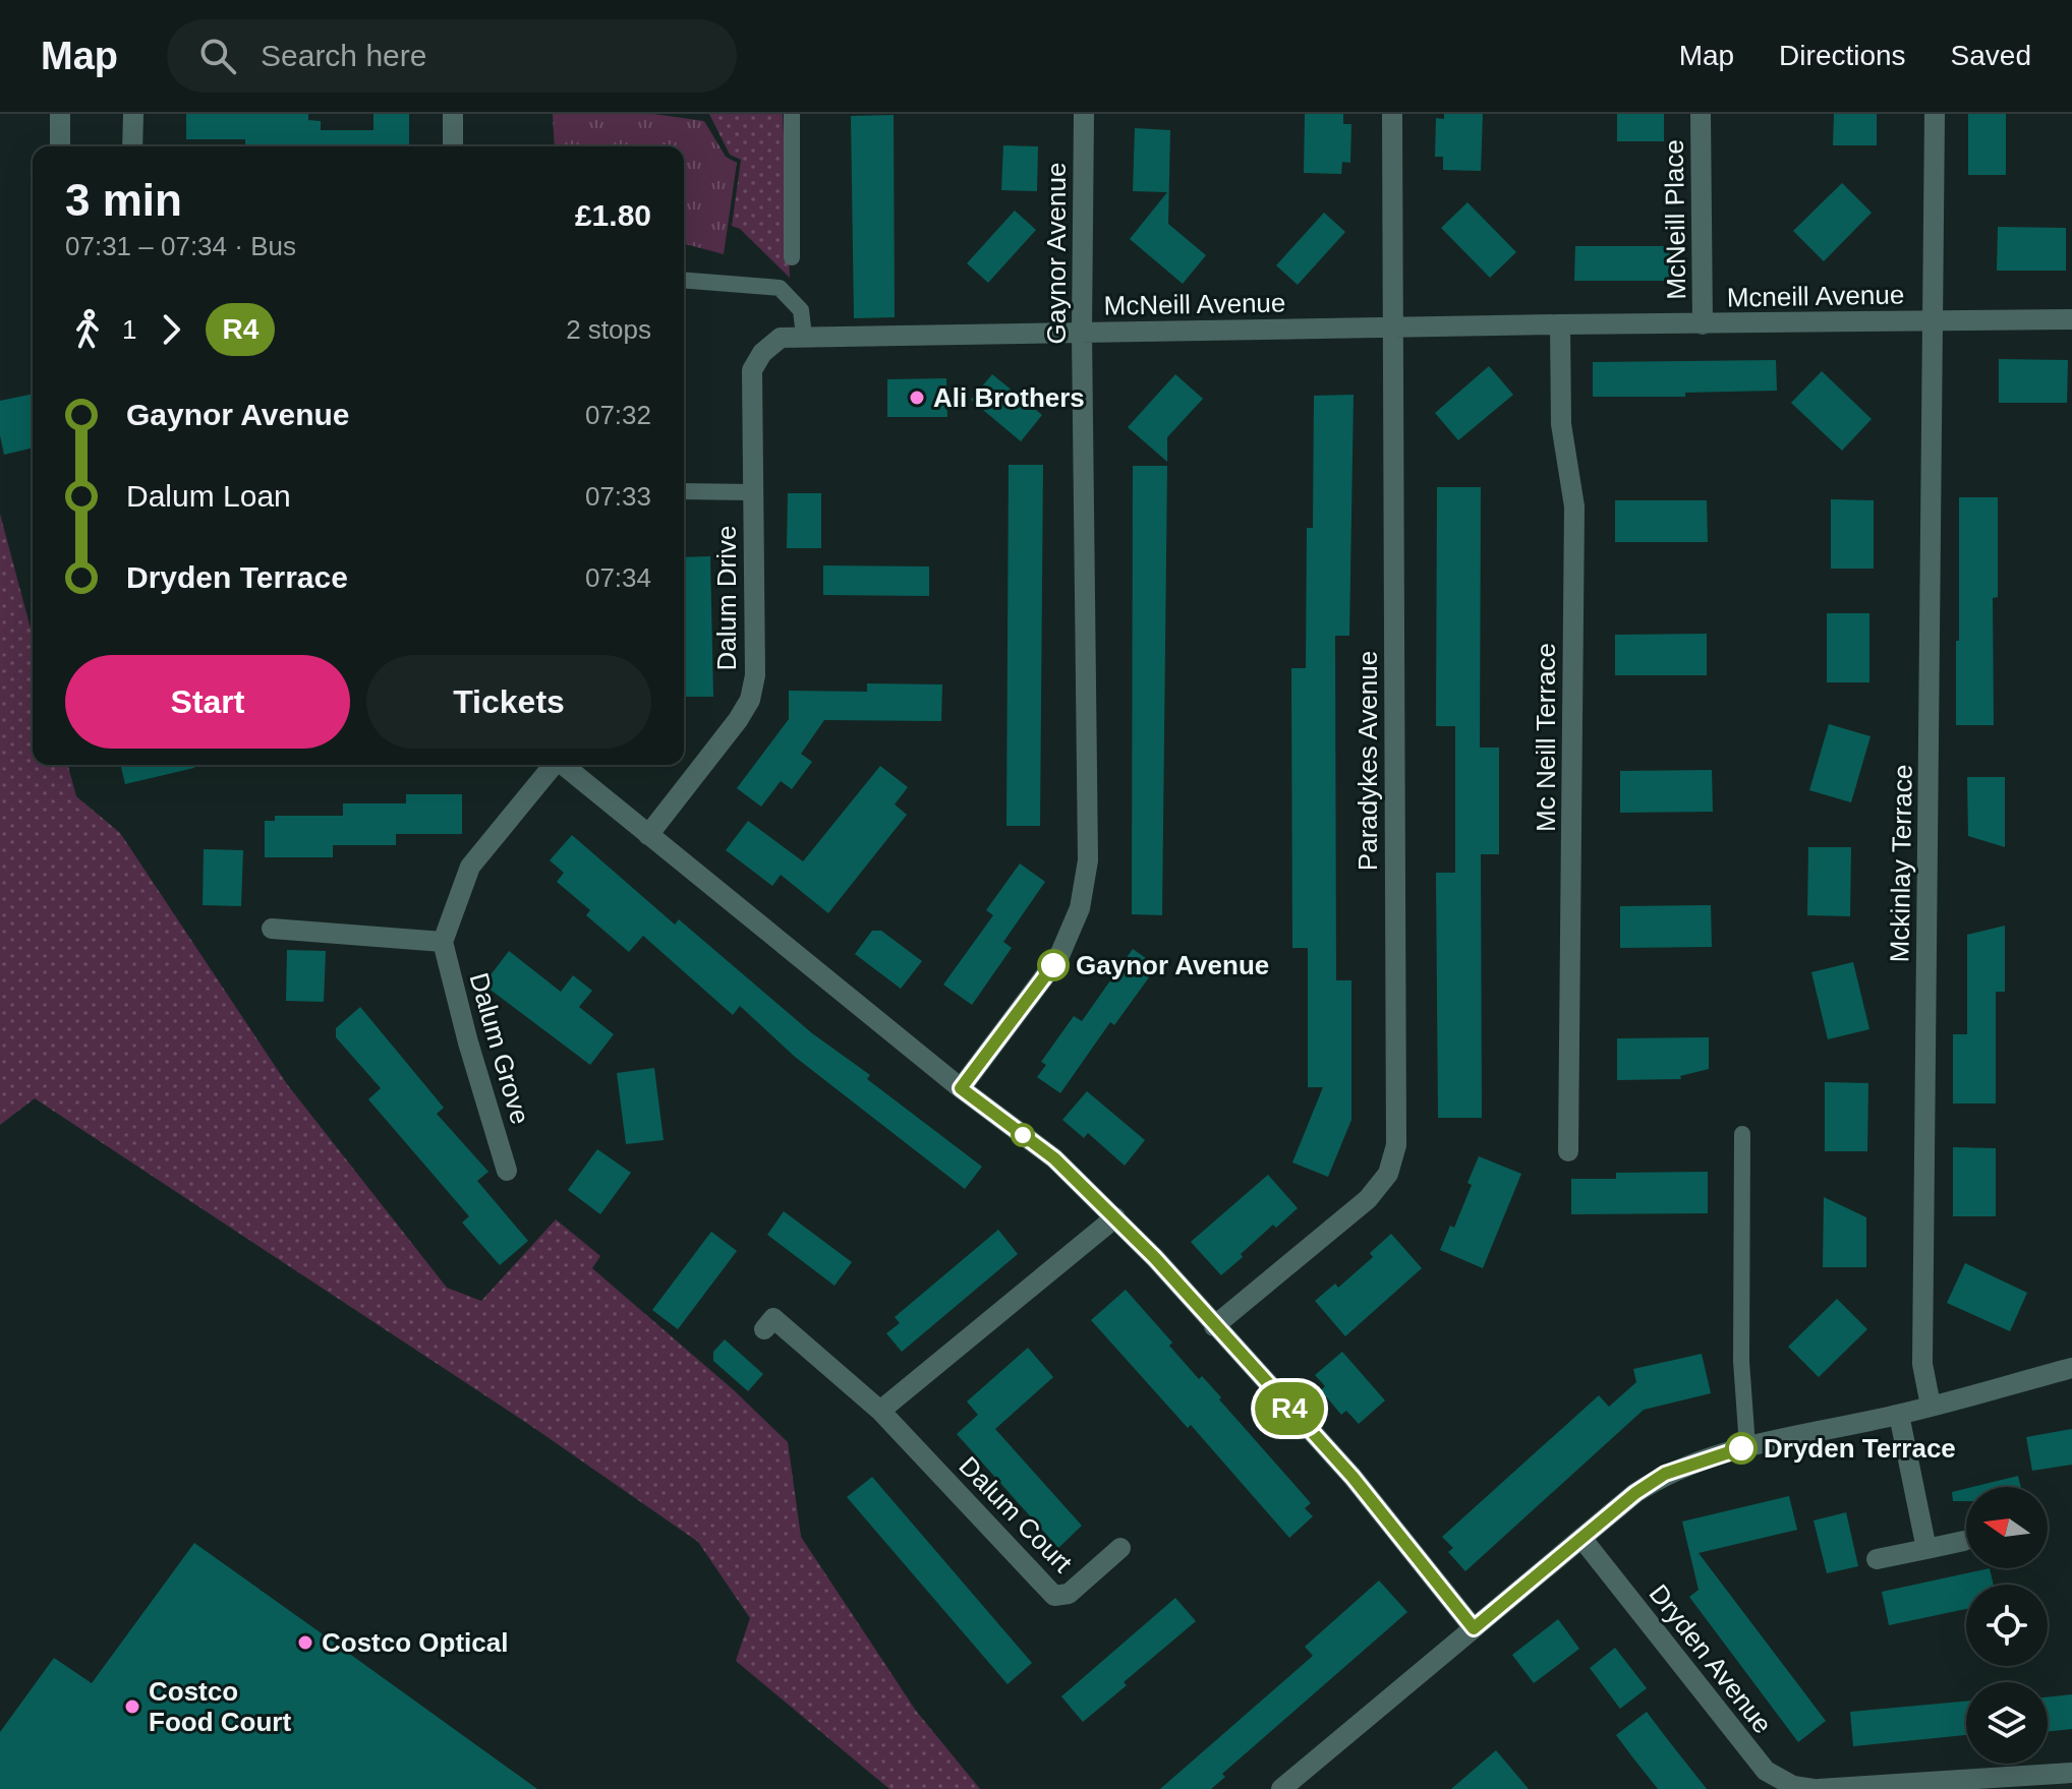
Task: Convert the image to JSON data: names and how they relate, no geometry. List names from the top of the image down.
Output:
{
  "streets": {
    "street": [
      "McNeill Place",
      "Gaynor Avenue",
      "Mcneill Avenue",
      "McNeill Avenue",
      "Dalum Drive",
      "Mc Neill Terrace",
      "Paradykes Avenue",
      "Mckinlay Terrace",
      "Dalum Grove",
      "Dalum Court",
      "Dryden Avenue"
    ]
  },
  "crossings": [
    ["McNeill Place", "Mcneill Avenue"],
    ["Gaynor Avenue", "McNeill Avenue"],
    ["Mcneill Avenue", "McNeill Avenue"],
    ["Mcneill Avenue", "Mc Neill Terrace"],
    ["Mcneill Avenue", "Mckinlay Terrace"],
    ["McNeill Avenue", "Dalum Drive"],
    ["McNeill Avenue", "Mc Neill Terrace"],
    ["McNeill Avenue", "Paradykes Avenue"]
  ],
  "places": [
    "Ali Brothers",
    "Gaynor Avenue",
    "Dryden Terrace",
    "Costco Optical",
    "Costco Food Court"
  ],
  "lines": ["bus line R4"],
  "north": "left",
  "page": {
    "header": "Map",
    "search": "Search here",
    "nav": ["Map", "Directions", "Saved"],
    "on_map": "R4",
    "heading": ["3 min", "07:31 – 07:34 · Bus", "£1.80"],
    "legs": ["1", "R4", "2 stops"],
    "list": [
      {
        "name": "Gaynor Avenue",
        "value": "07:32"
      },
      {
        "name": "Dalum Loan",
        "value": "07:33"
      },
      {
        "name": "Dryden Terrace",
        "value": "07:34"
      }
    ],
    "buttons": ["Start", "Tickets"]
  }
}
